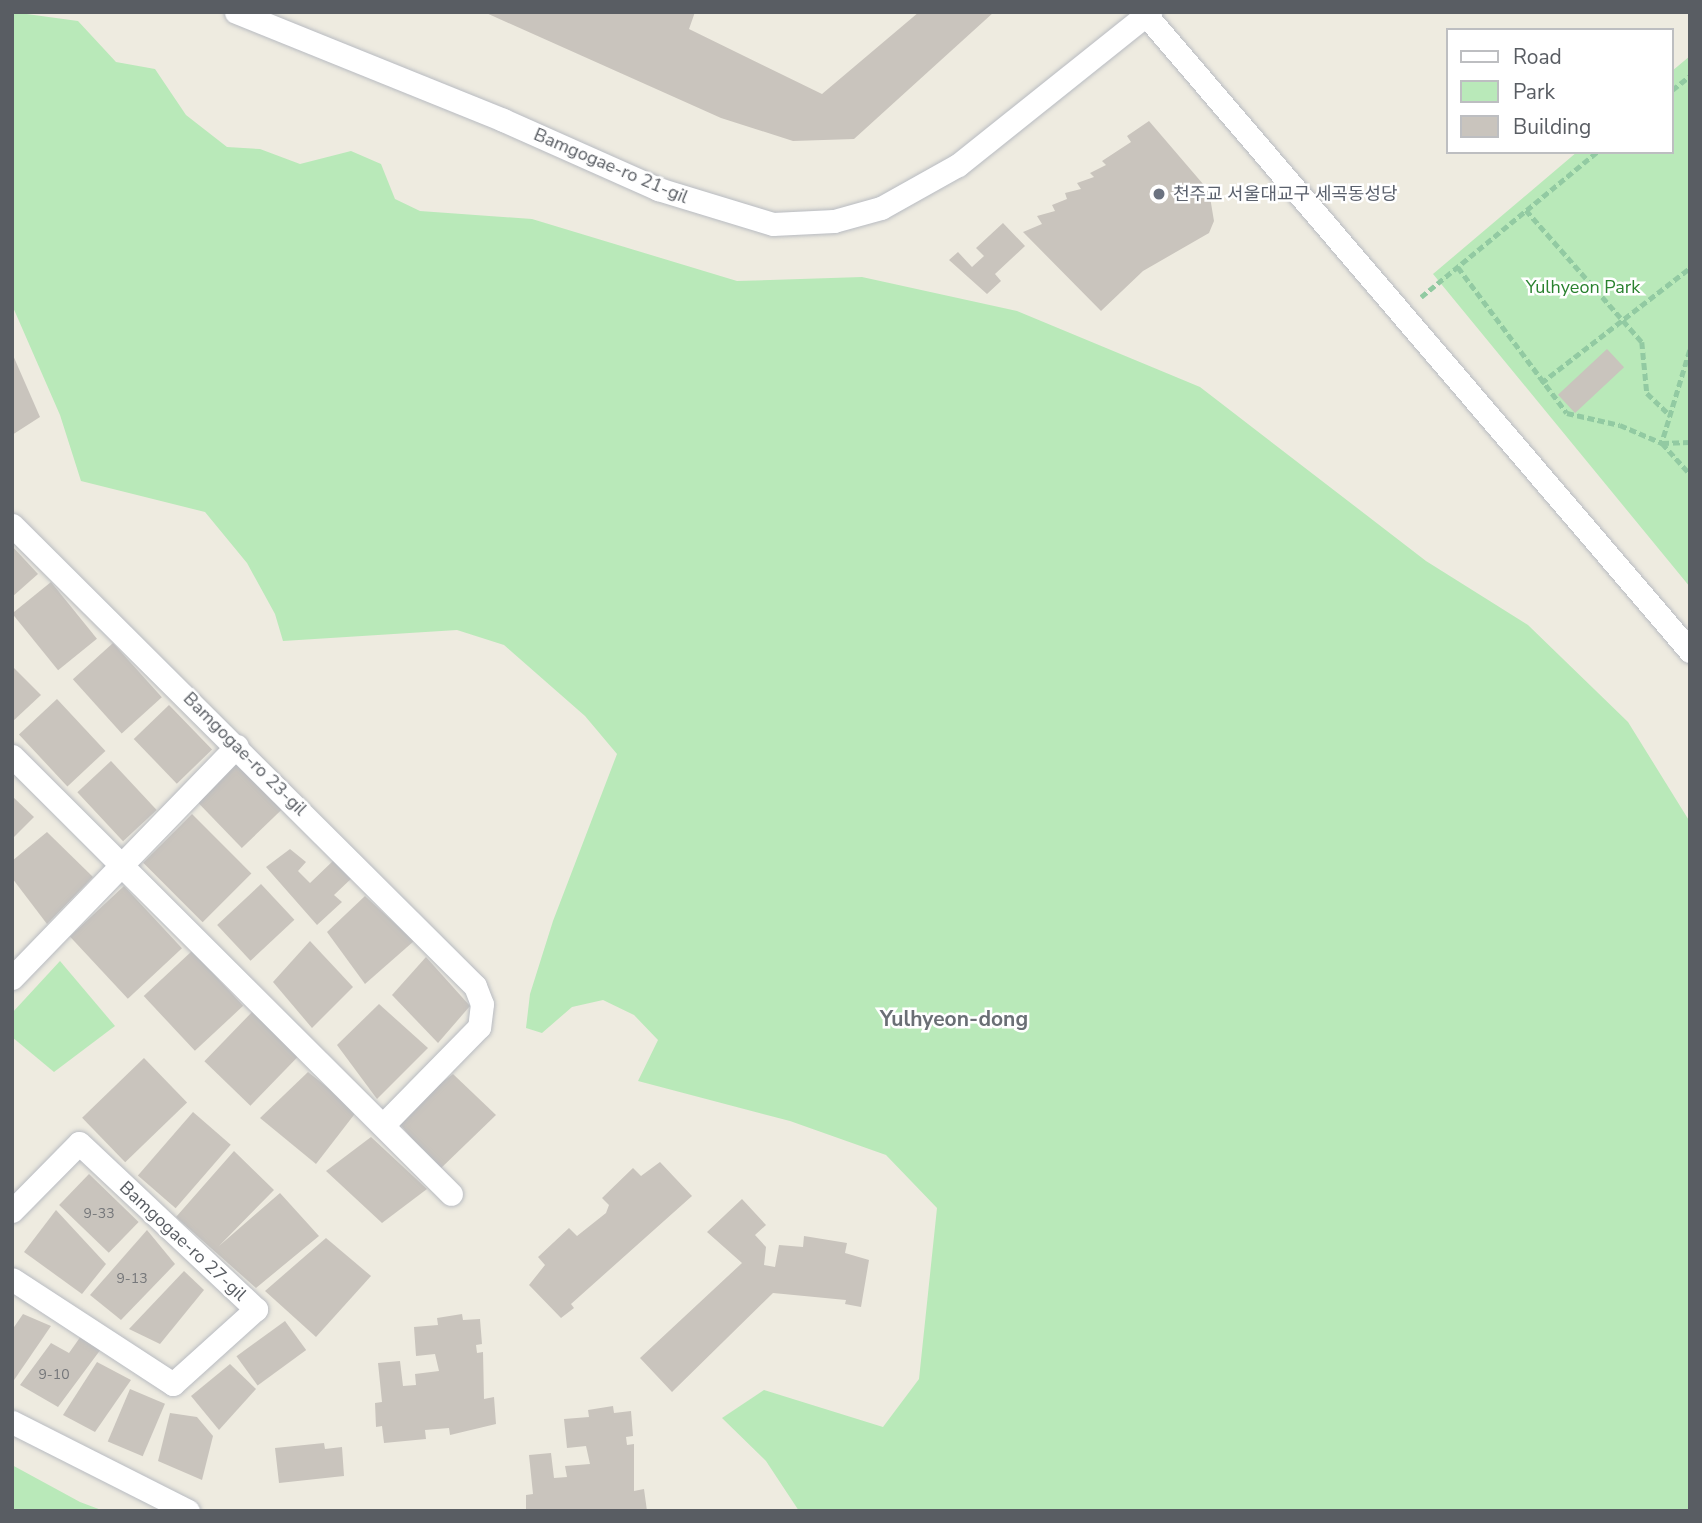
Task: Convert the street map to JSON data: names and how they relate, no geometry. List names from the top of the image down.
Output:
{
  "streets": {
    "street": ["Bamgogae-ro 21-gil", "Bamgogae-ro 23-gil", "Bamgogae-ro 27-gil"]
  },
  "districts": ["Yulhyeon-dong"],
  "parks": ["Yulhyeon Park"],
  "places": ["천주교 서울대교구 세곡동성당"],
  "house_numbers": ["9-33", "9-13", "9-10"],
  "legend": ["Road", "Park", "Building"]
}
